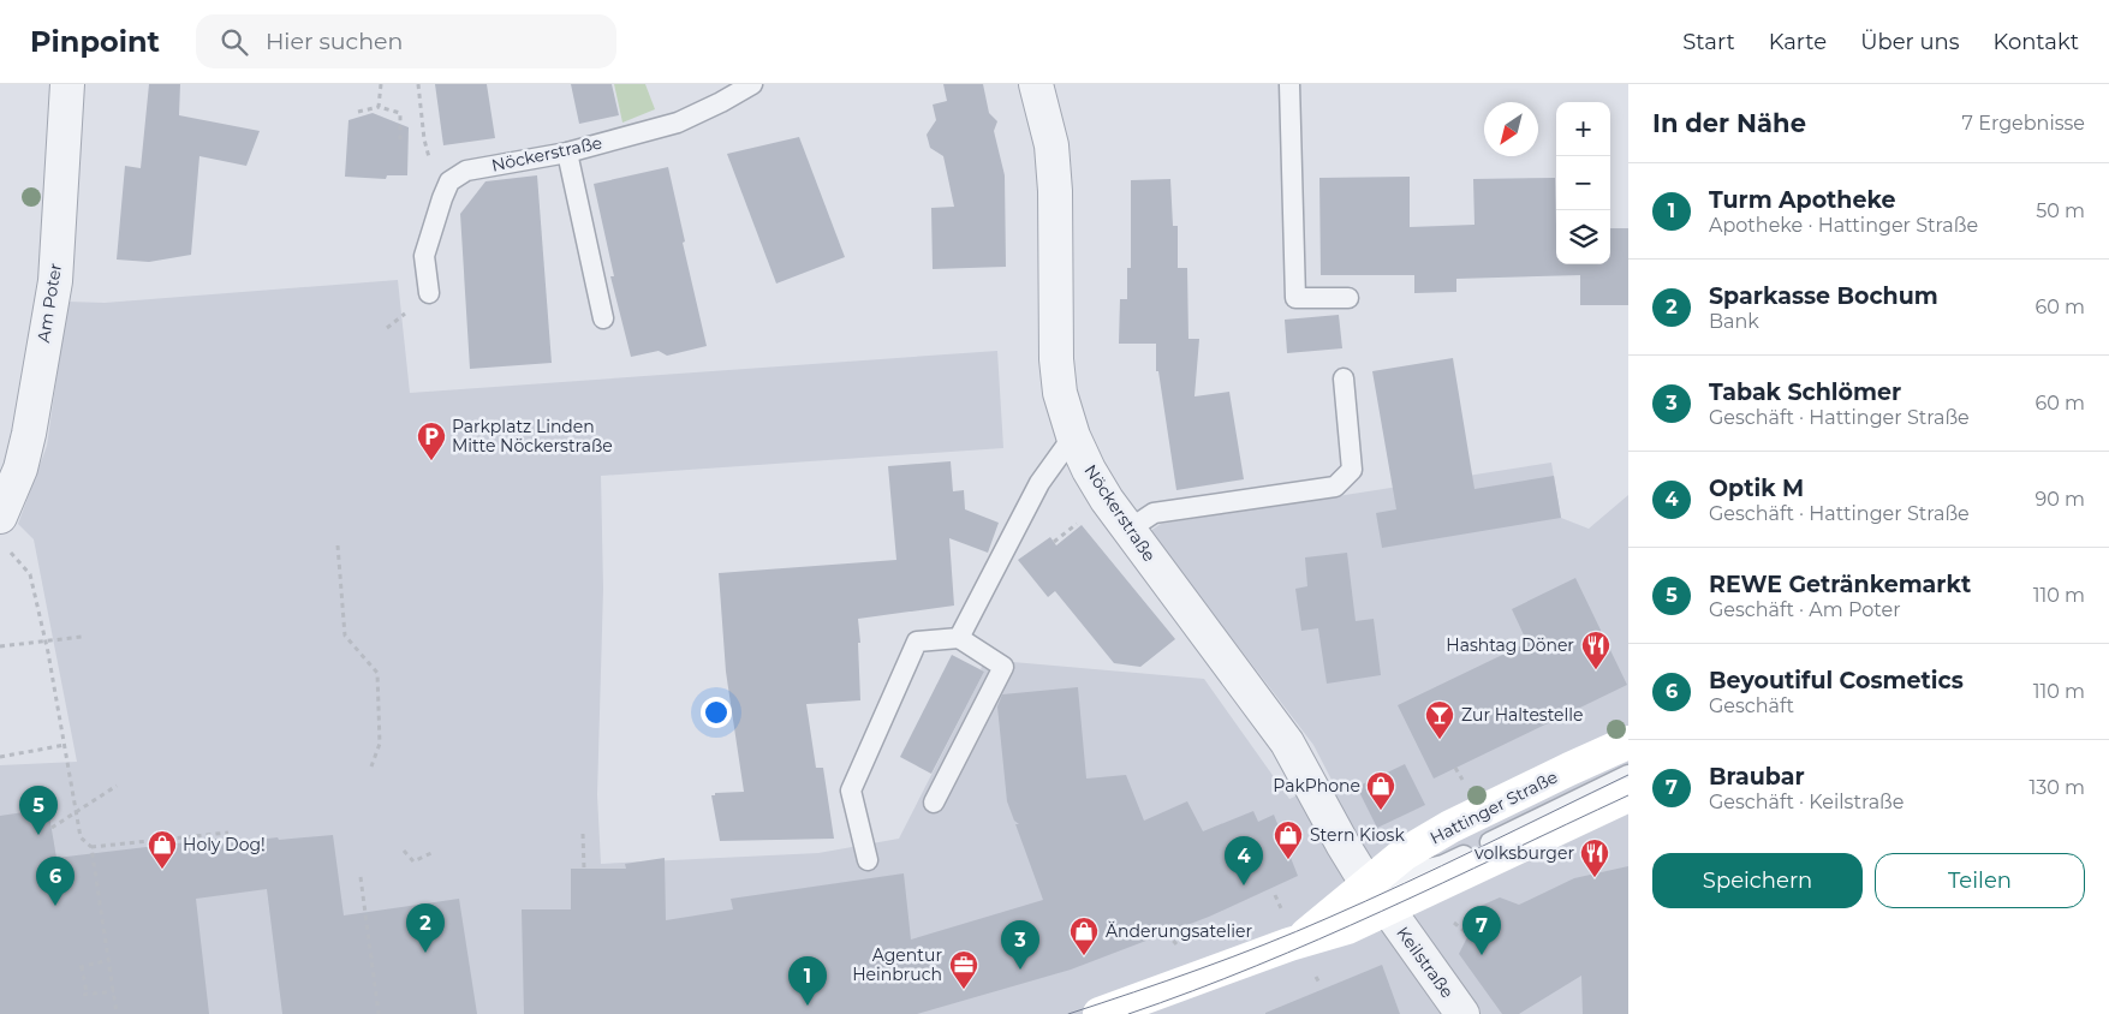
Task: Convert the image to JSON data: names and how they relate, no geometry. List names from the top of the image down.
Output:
{
  "streets": {
    "street": [
      "Nöckerstraße",
      "Am Poter",
      "Hattinger Straße",
      "Keilstraße"
    ]
  },
  "crossings": [
    ["Nöckerstraße", "Hattinger Straße"],
    ["Hattinger Straße", "Keilstraße"]
  ],
  "places": {
    "parking": ["Parkplatz Linden Mitte Nöckerstraße"],
    "restaurant": ["Hashtag Döner", "volksburger"],
    "bar": ["Zur Haltestelle"],
    "shop": [
      "PakPhone",
      "Stern Kiosk",
      "Holy Dog!",
      "Änderungsatelier"
    ],
    "office": ["Agentur Heinbruch"]
  },
  "north": "bottom left",
  "page": {
    "header": "Pinpoint",
    "search": "Hier suchen",
    "nav": [
      "Start",
      "Karte",
      "Über uns",
      "Kontakt"
    ],
    "heading": ["In der Nähe", "7 Ergebnisse"],
    "map_buttons": ["+", "−"],
    "list": [
      {
        "mark": "1",
        "name": "Turm Apotheke",
        "note": "Apotheke · Hattinger Straße",
        "value": "50 m"
      },
      {
        "mark": "2",
        "name": "Sparkasse Bochum",
        "note": "Bank",
        "value": "60 m"
      },
      {
        "mark": "3",
        "name": "Tabak Schlömer",
        "note": "Geschäft · Hattinger Straße",
        "value": "60 m"
      },
      {
        "mark": "4",
        "name": "Optik M",
        "note": "Geschäft · Hattinger Straße",
        "value": "90 m"
      },
      {
        "mark": "5",
        "name": "REWE Getränkemarkt",
        "note": "Geschäft · Am Poter",
        "value": "110 m"
      },
      {
        "mark": "6",
        "name": "Beyoutiful Cosmetics",
        "note": "Geschäft",
        "value": "110 m"
      },
      {
        "mark": "7",
        "name": "Braubar",
        "note": "Geschäft · Keilstraße",
        "value": "130 m"
      }
    ],
    "pins": [
      "5",
      "4",
      "6",
      "2",
      "7",
      "3",
      "1"
    ],
    "buttons": ["Speichern", "Teilen"]
  }
}
